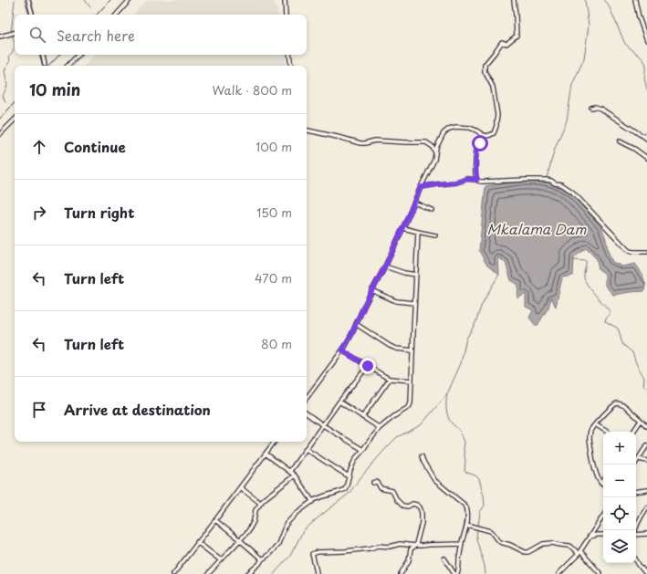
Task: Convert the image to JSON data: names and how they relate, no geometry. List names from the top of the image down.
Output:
{
  "water": ["Mkalama Dam"],
  "page": {
    "search": "Search here",
    "heading": ["10 min", "Walk · 800 m"],
    "list": [
      ["Continue", "100 m"],
      ["Turn right", "150 m"],
      ["Turn left", "470 m"],
      ["Turn left", "80 m"],
      "Arrive at destination"
    ],
    "map_buttons": ["+", "−"]
  }
}
